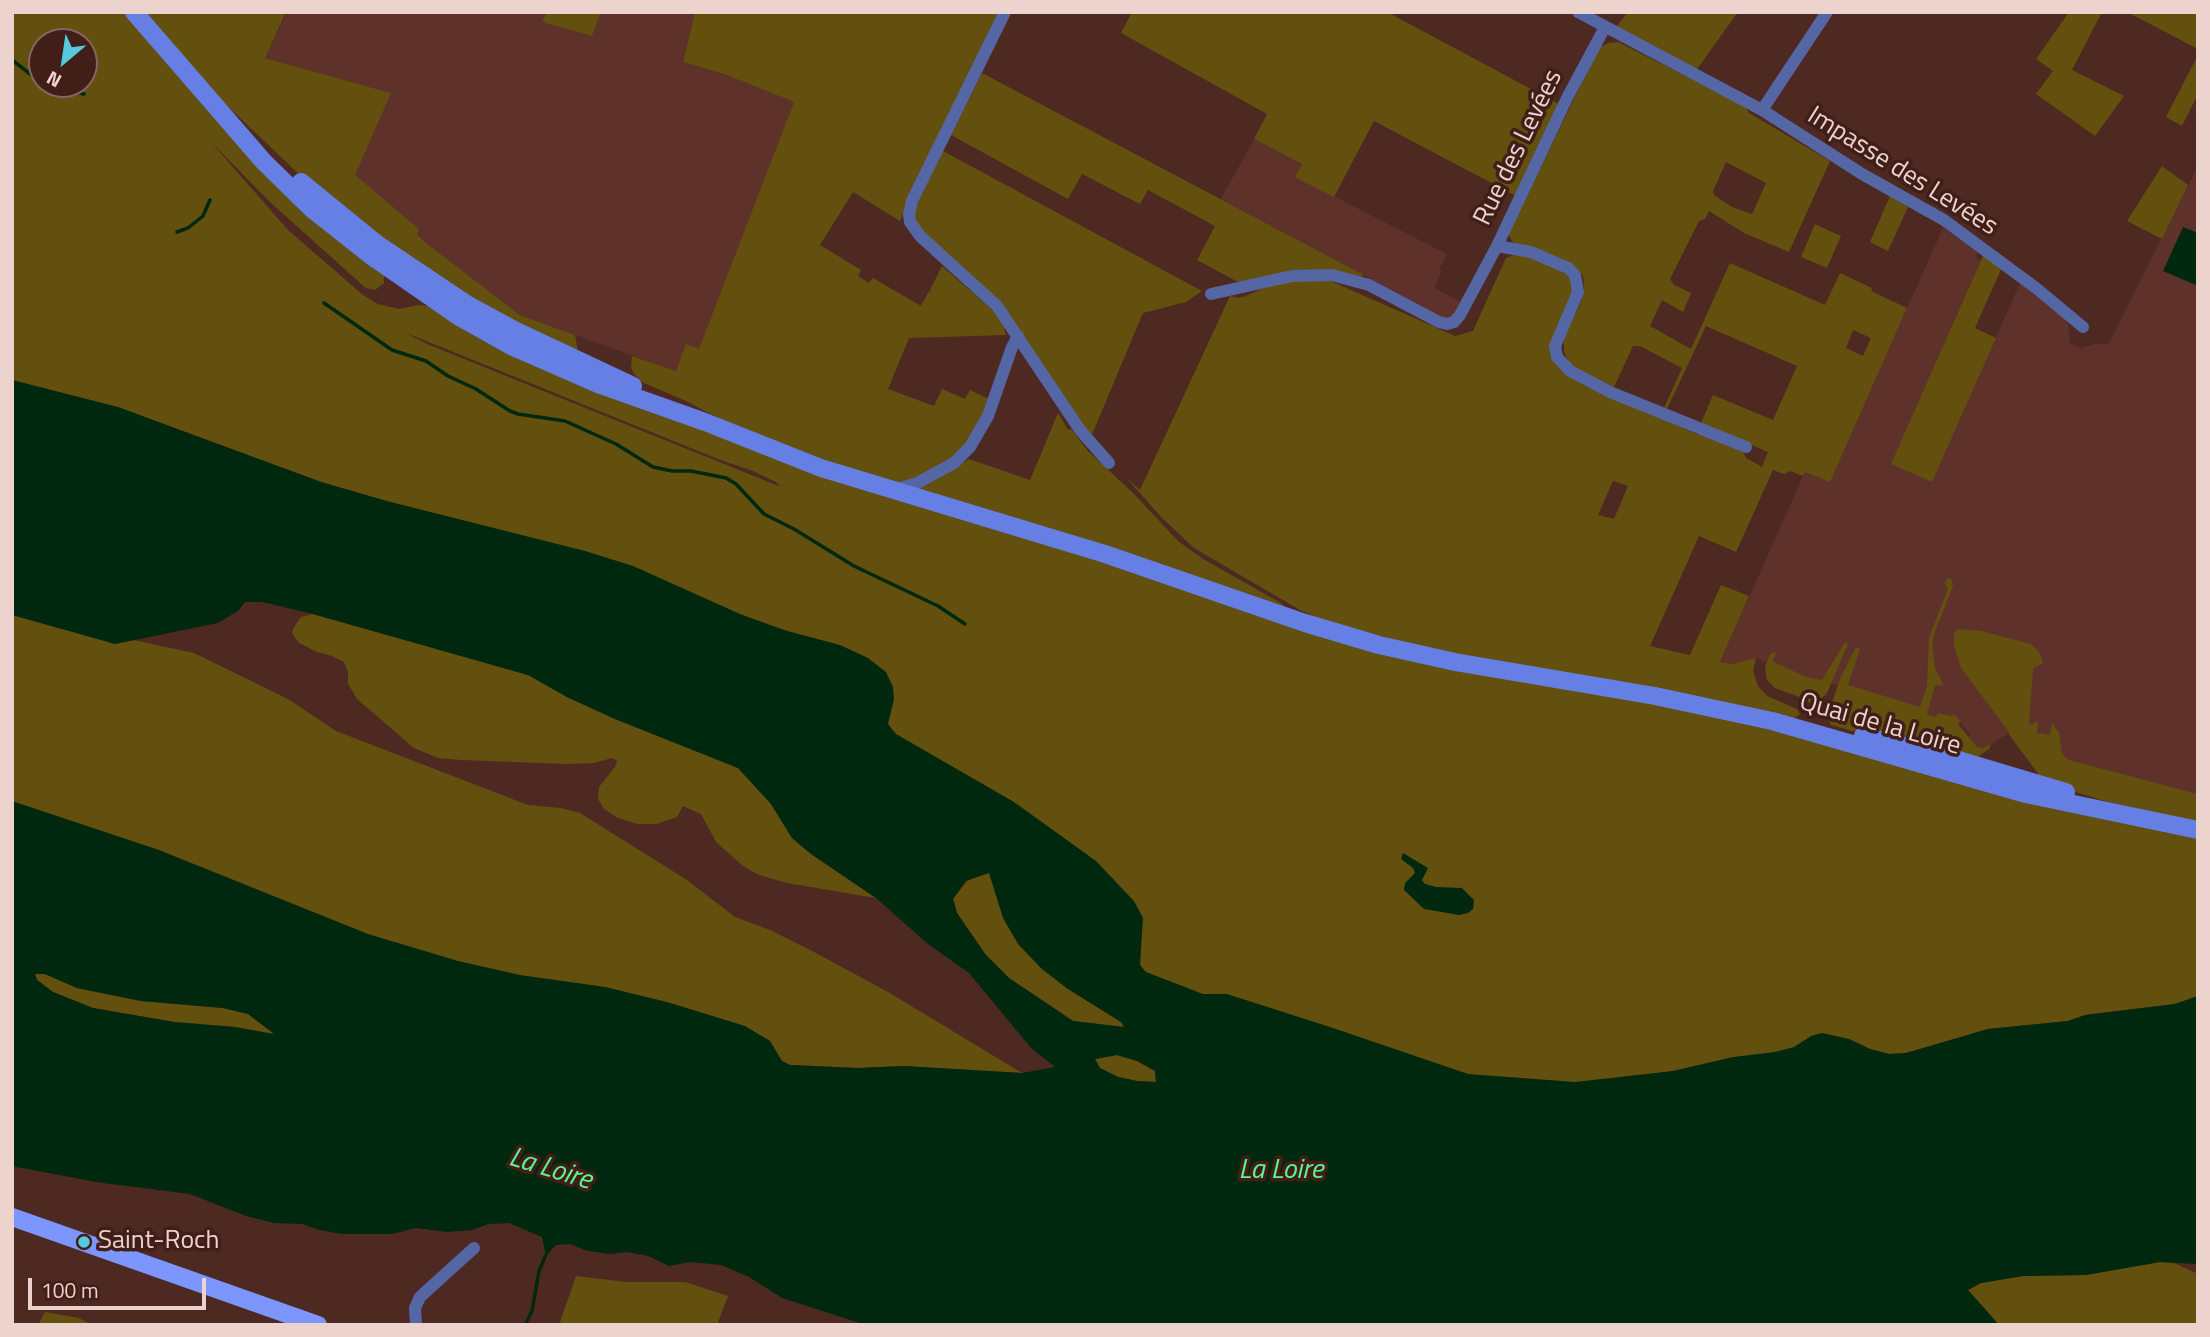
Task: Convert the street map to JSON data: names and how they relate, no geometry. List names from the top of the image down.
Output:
{
  "streets": {
    "main road": ["Quai de la Loire"],
    "street": ["Rue des Levées", "Impasse des Levées"]
  },
  "water": ["La Loire"],
  "places": ["Saint-Roch"],
  "scale_bar": "100 m",
  "north": "bottom left"
}
